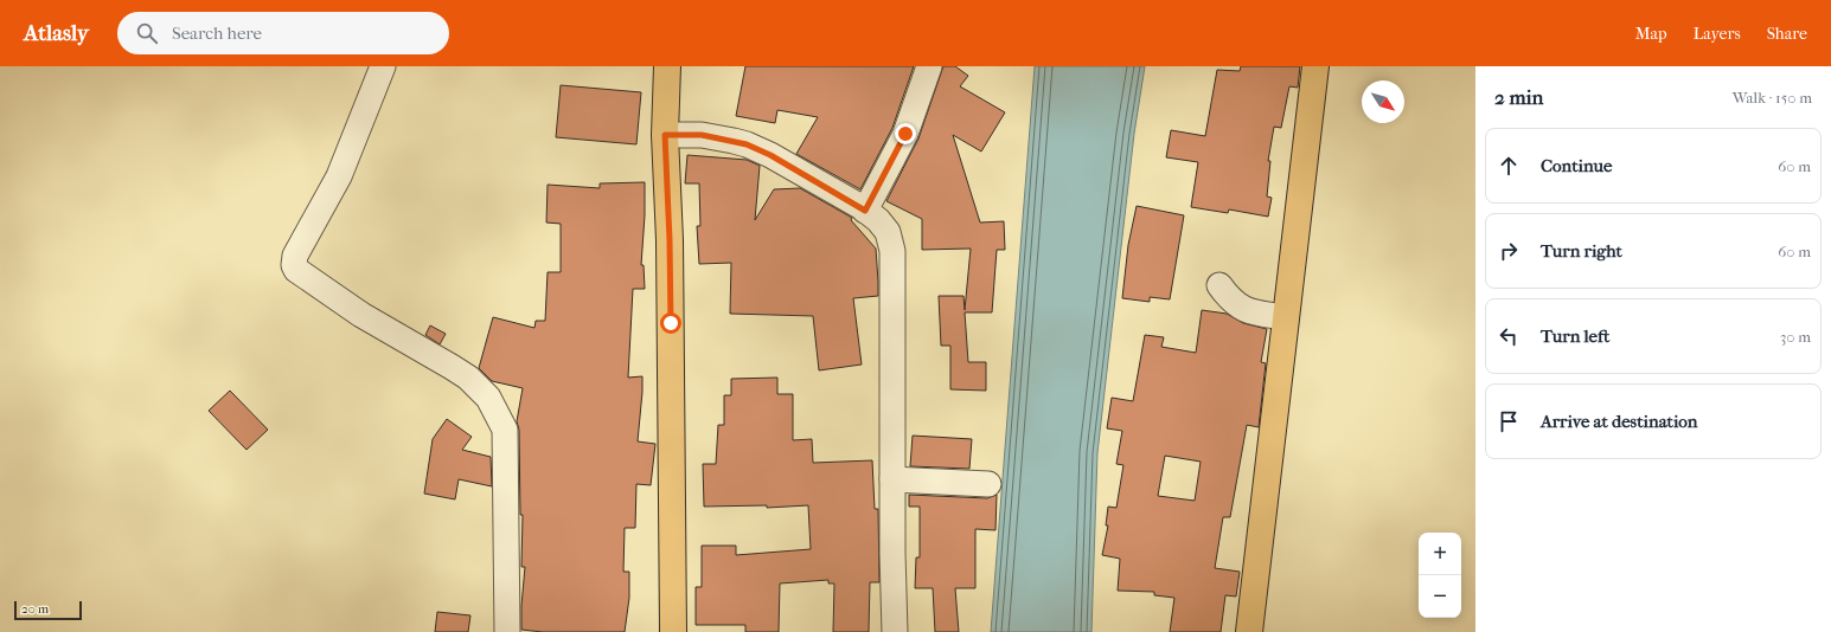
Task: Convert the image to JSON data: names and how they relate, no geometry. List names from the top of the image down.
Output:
{
  "scale_bar": "20 m",
  "north": "bottom right",
  "page": {
    "header": "Atlasly",
    "search": "Search here",
    "nav": ["Map", "Layers", "Share"],
    "heading": ["2 min", "Walk · 150 m"],
    "list": [
      ["Continue", "60 m"],
      ["Turn right", "60 m"],
      ["Turn left", "30 m"],
      "Arrive at destination"
    ],
    "map_buttons": ["+", "−"],
    "scale": "20 m"
  }
}
